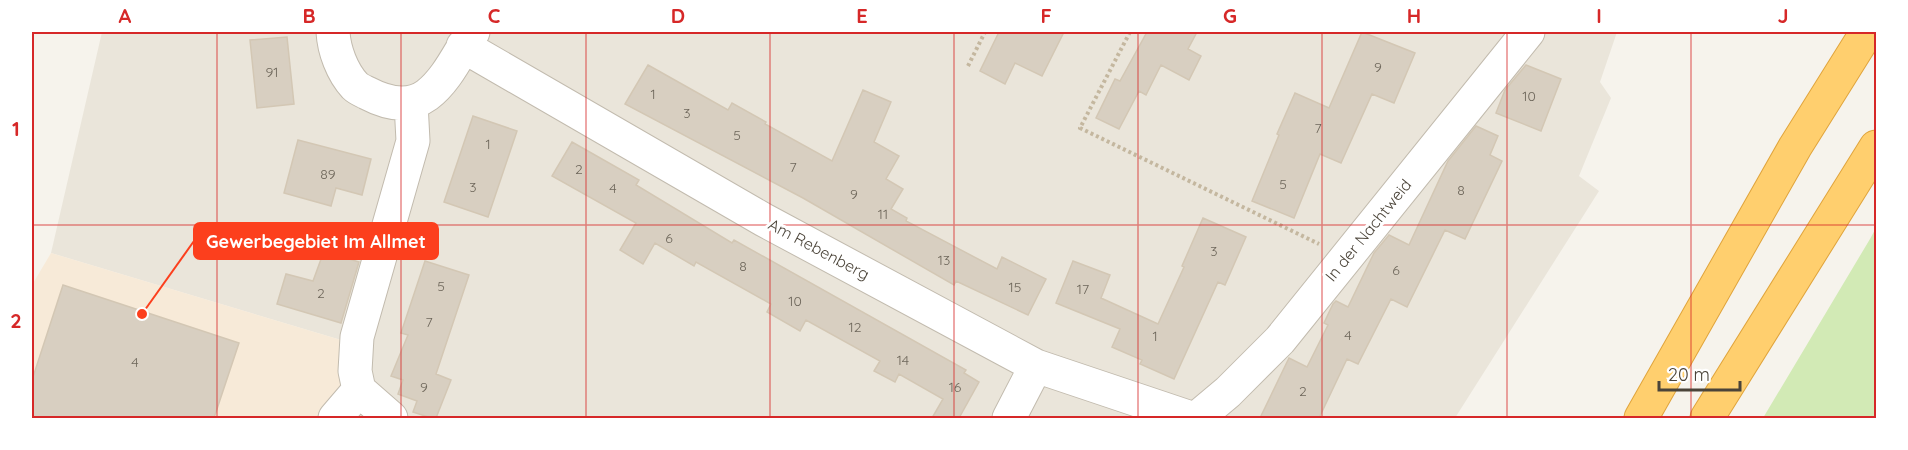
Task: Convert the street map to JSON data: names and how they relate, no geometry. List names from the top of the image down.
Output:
{
  "streets": {
    "street": ["In der Nachtweid", "Am Rebenberg"]
  },
  "places": ["Gewerbegebiet Im Allmet"],
  "house_numbers": [
    "9",
    "91",
    "1",
    "10",
    "3",
    "7",
    "5",
    "1",
    "7",
    "2",
    "89",
    "5",
    "3",
    "4",
    "8",
    "9",
    "11",
    "6",
    "3",
    "13",
    "8",
    "6",
    "5",
    "15",
    "17",
    "2",
    "10",
    "7",
    "12",
    "4",
    "1",
    "14",
    "4",
    "9",
    "16",
    "2"
  ],
  "scale_bar": "20 m",
  "grid": {
    "columns": [
      "A",
      "B",
      "C",
      "D",
      "E",
      "F",
      "G",
      "H",
      "I",
      "J"
    ],
    "rows": ["1", "2"]
  }
}
